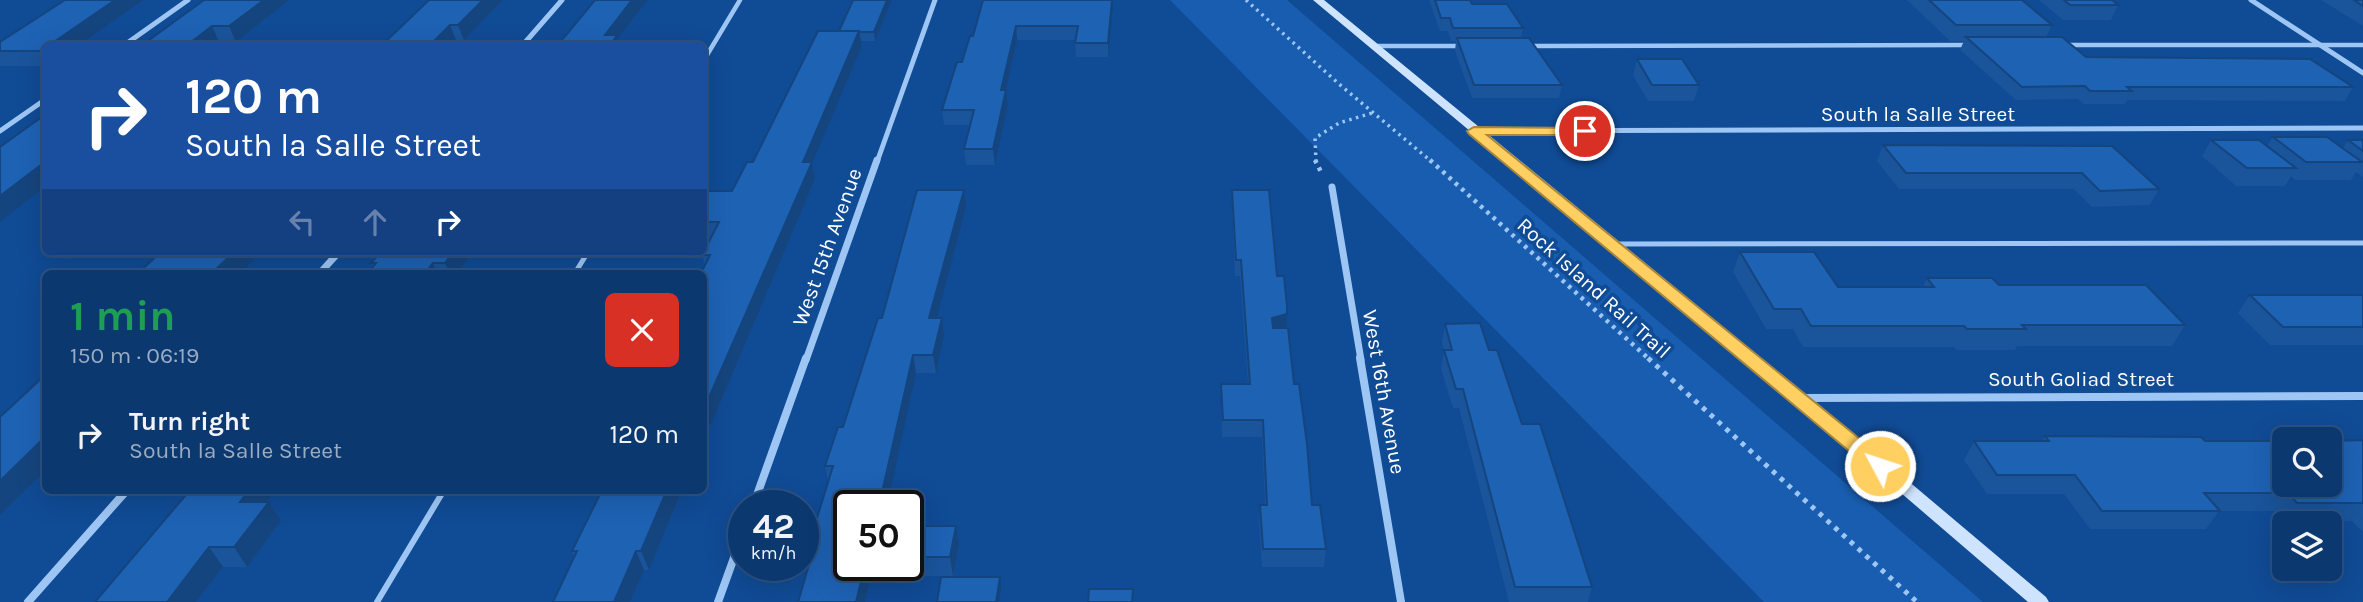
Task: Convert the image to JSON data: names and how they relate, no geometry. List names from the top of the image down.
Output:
{
  "streets": {
    "street": [
      "South la Salle Street",
      "West 15th Avenue",
      "South Goliad Street",
      "West 16th Avenue"
    ],
    "path": ["Rock Island Rail Trail"]
  },
  "page": {
    "turn": ["120 m", "South la Salle Street"],
    "heading": ["1 min", "150 m · 06:19"],
    "list": [
      {
        "name": "Turn right",
        "note": "South la Salle Street",
        "value": "120 m"
      }
    ],
    "speed": "42 km/h",
    "limit": "50"
  }
}
